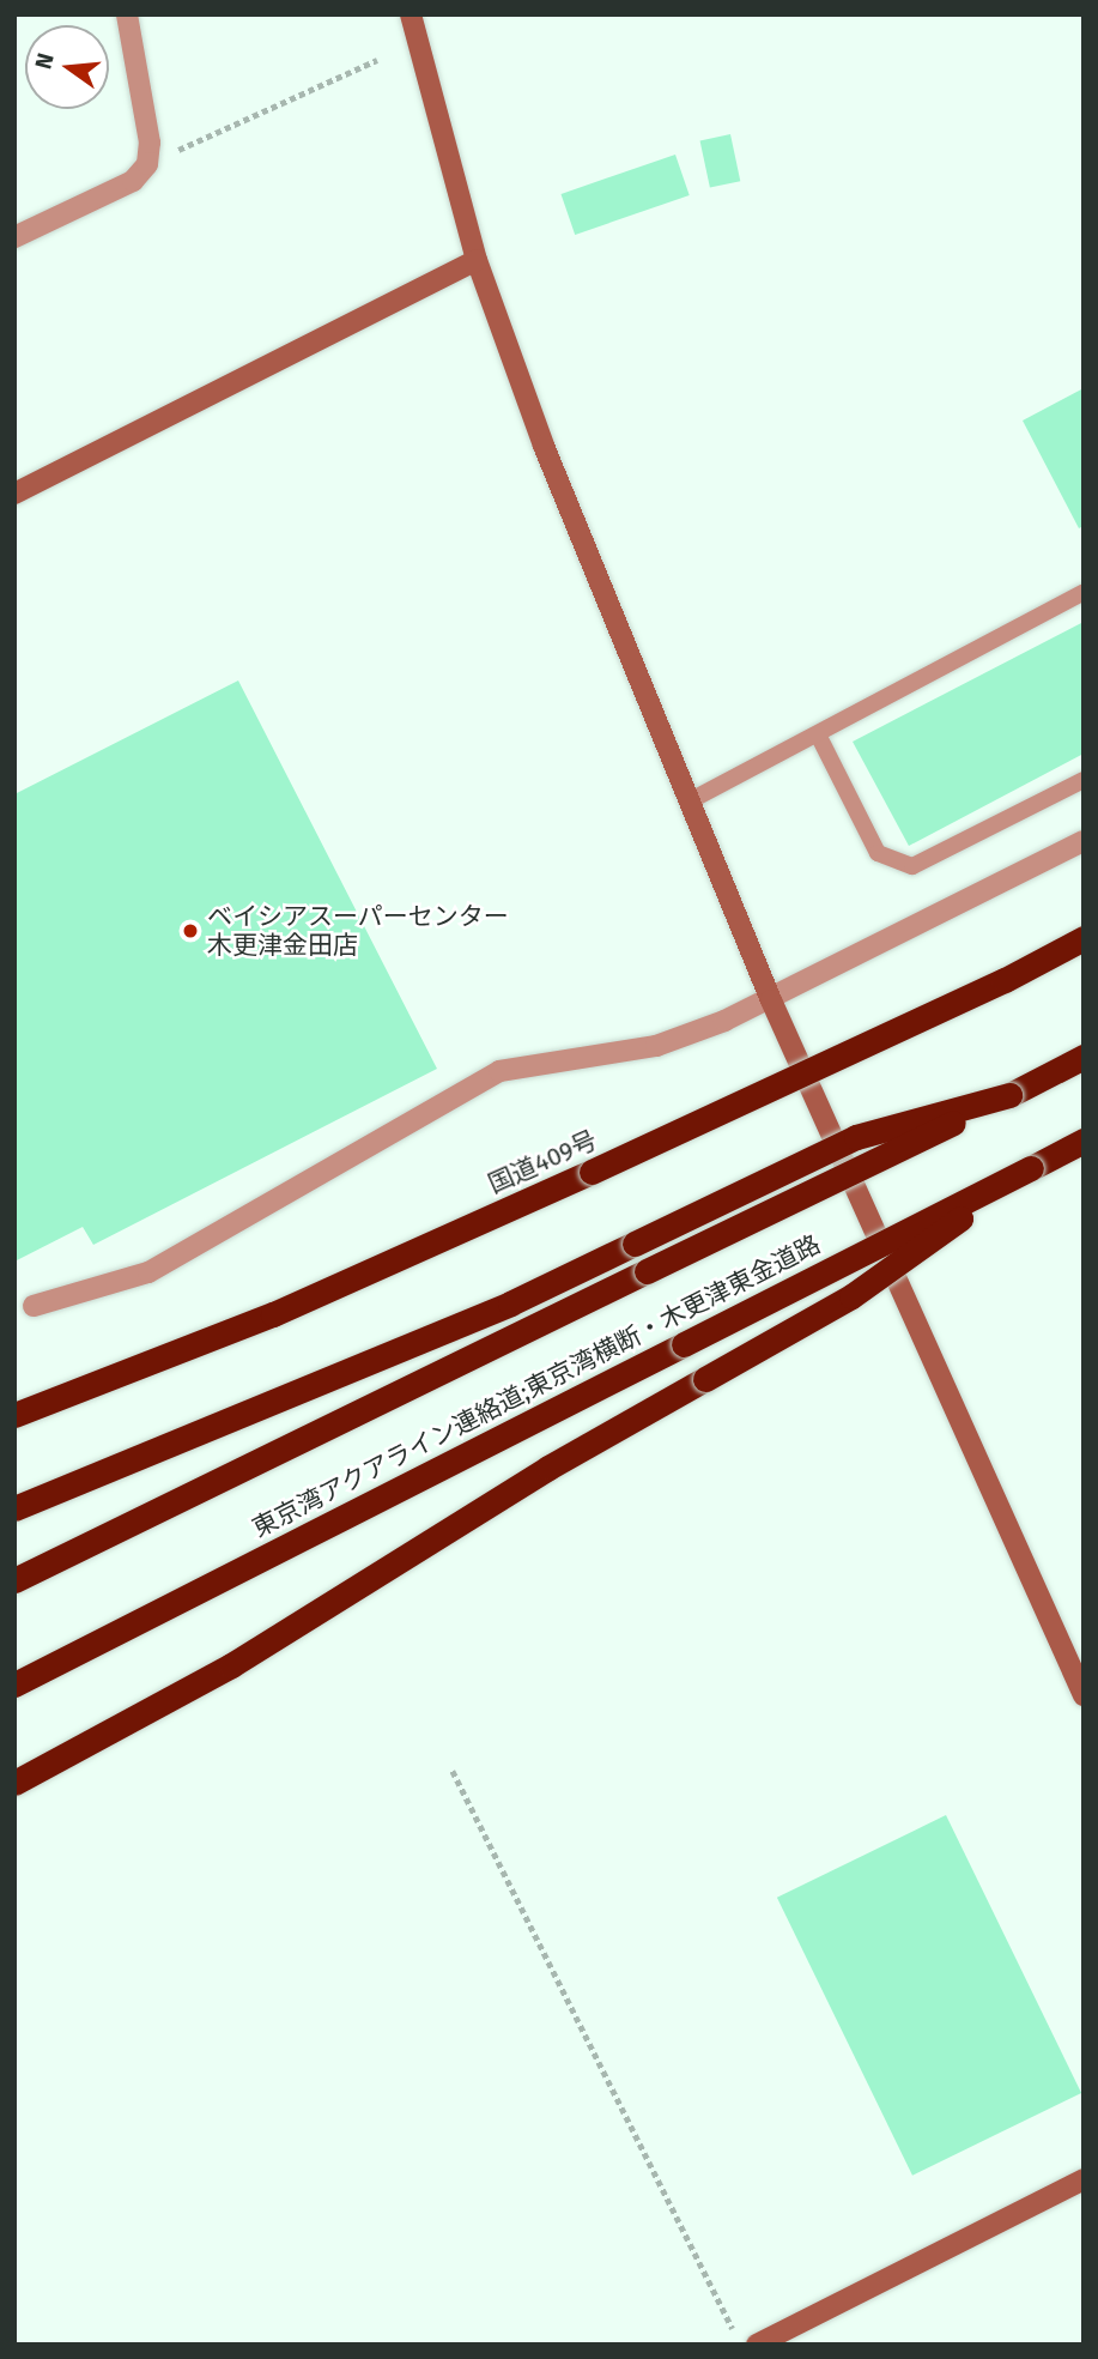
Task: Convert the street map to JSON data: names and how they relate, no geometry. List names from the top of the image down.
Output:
{
  "streets": {
    "highway": ["国道409号", "東京湾アクアライン連絡道;東京湾横断・木更津東金道路"]
  },
  "places": ["ベイシアスーパーセンター 木更津金田店"],
  "north": "left"
}
